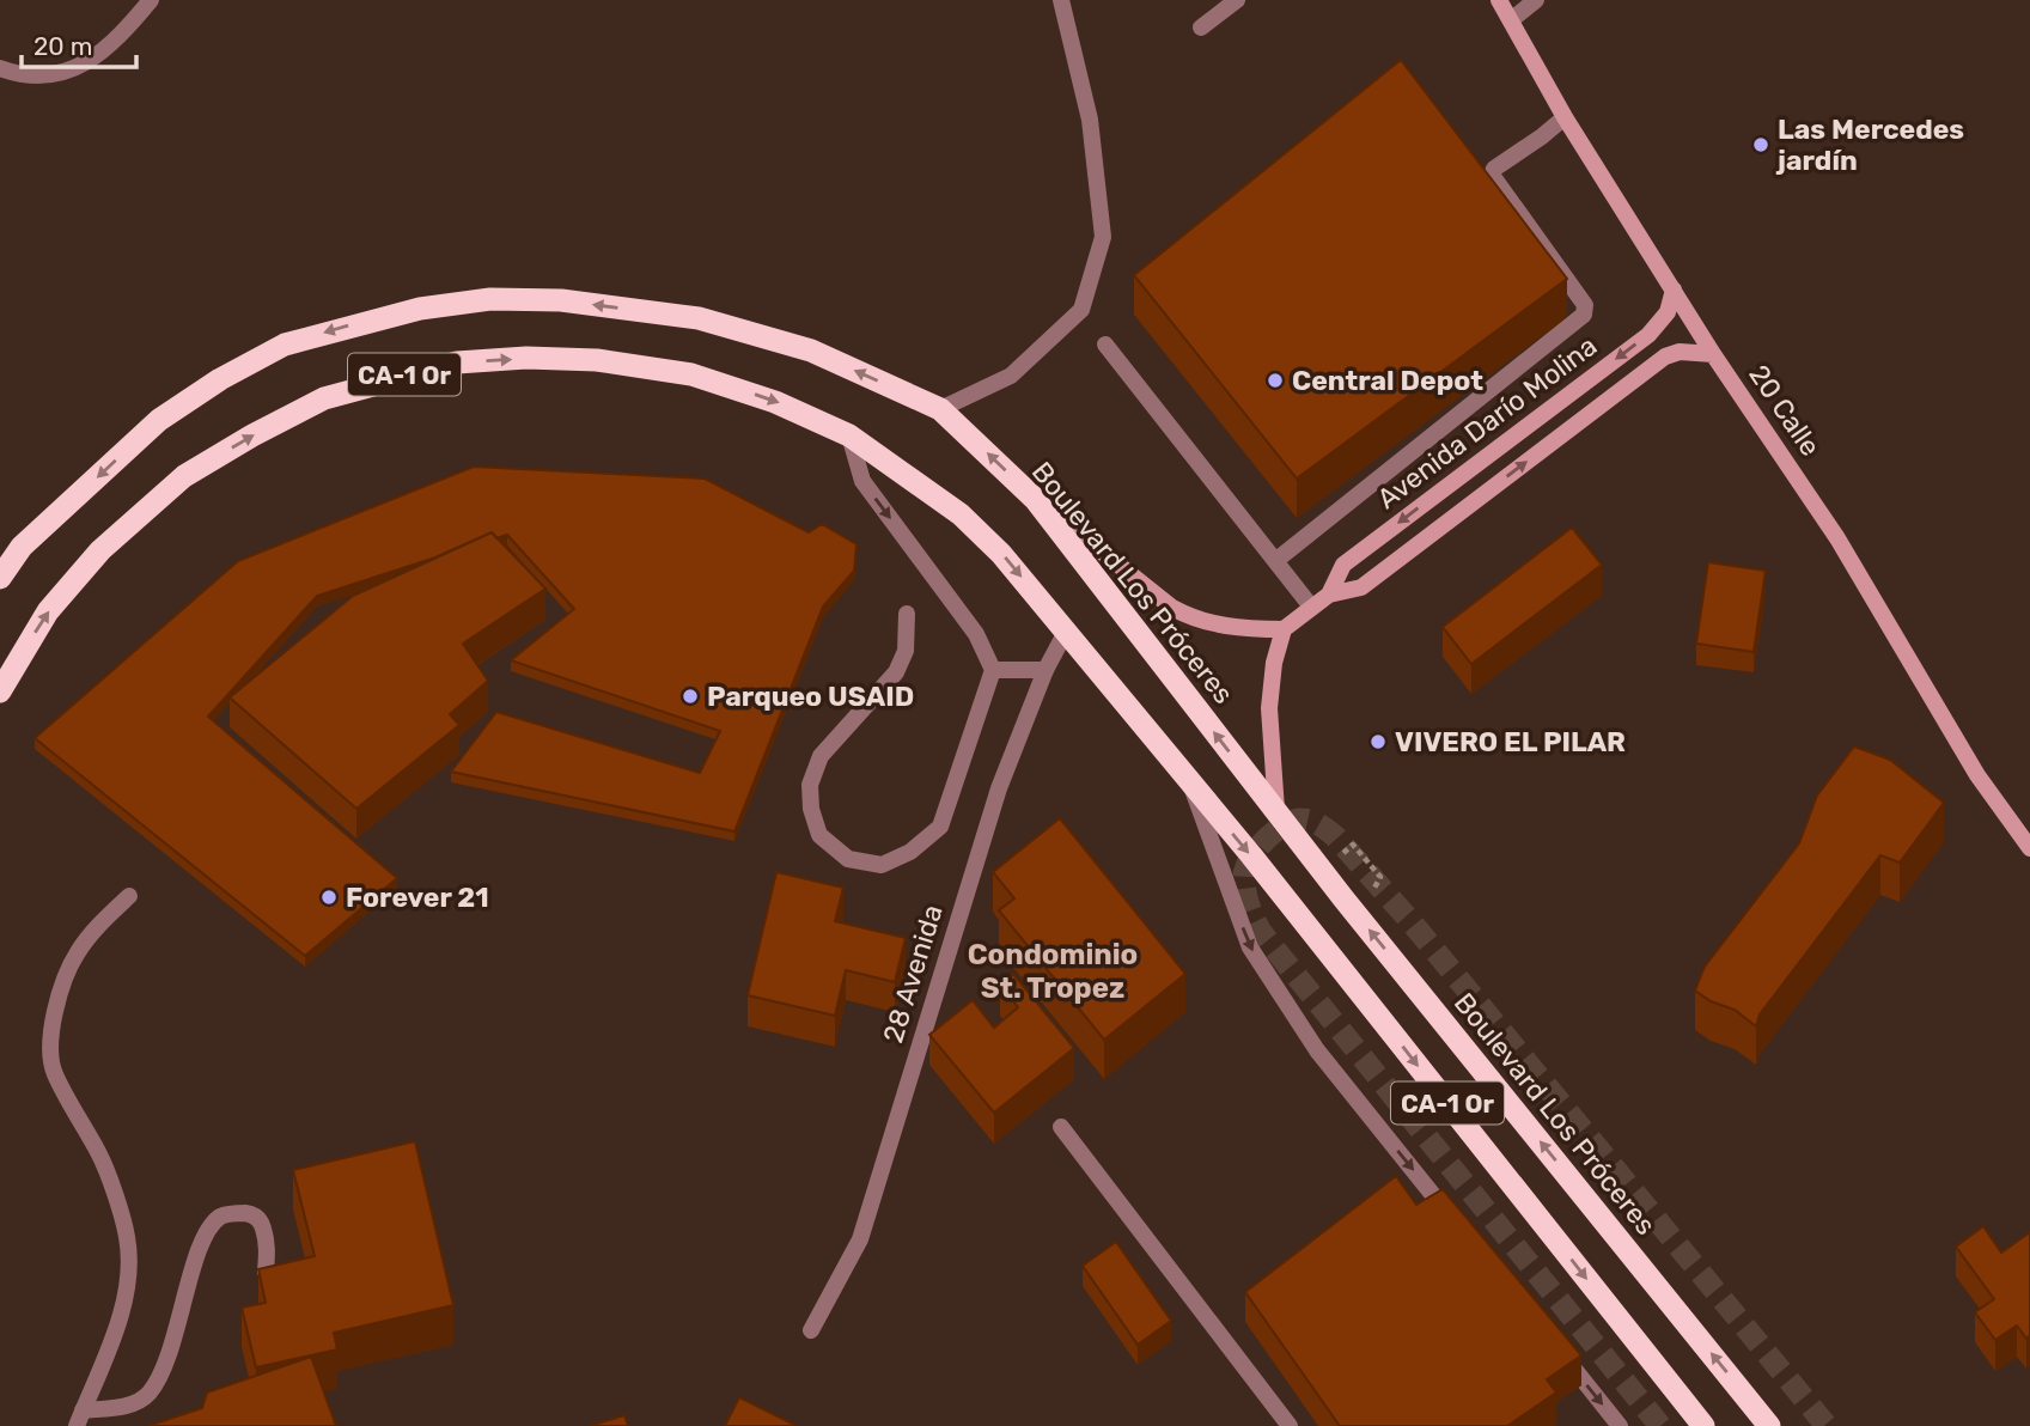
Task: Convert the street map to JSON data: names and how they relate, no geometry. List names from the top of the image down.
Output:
{
  "streets": {
    "highway": ["CA-1 Or", "Boulevard Los Próceres"],
    "main road": ["20 Calle", "Avenida Darío Molina"],
    "street": ["28 Avenida"]
  },
  "crossings": [
    ["CA-1 Or", "28 Avenida"],
    ["20 Calle", "Avenida Darío Molina"]
  ],
  "districts": ["Condominio St. Tropez"],
  "places": [
    "Las Mercedes jardín",
    "Central Depot",
    "Parqueo USAID",
    "VIVERO EL PILAR",
    "Forever 21"
  ],
  "scale_bar": "20 m"
}
